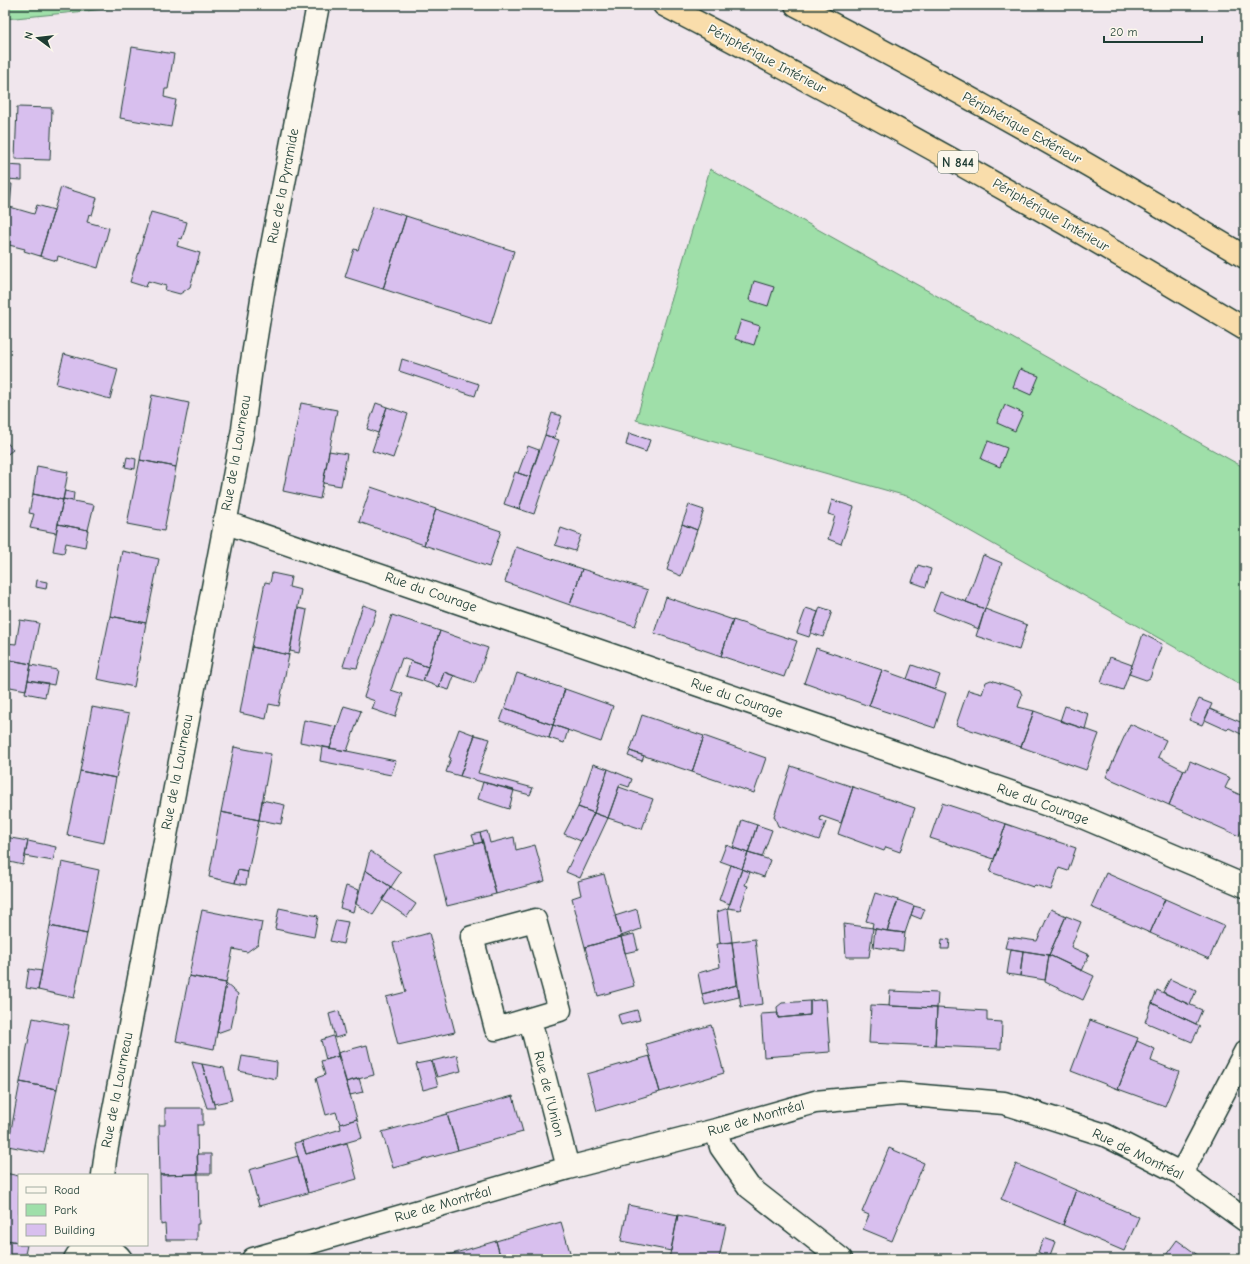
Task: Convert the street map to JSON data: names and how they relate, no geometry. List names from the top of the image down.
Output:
{
  "streets": {
    "highway": ["Périphérique Intérieur", "Périphérique Extérieur", "N 844"],
    "street": [
      "Rue de la Pyramide",
      "Rue de la Lourneau",
      "Rue du Courage",
      "Rue de l'Union",
      "Rue de Montréal"
    ]
  },
  "crossings": [
    ["Rue de la Pyramide", "Rue de la Lourneau"],
    ["Rue de la Lourneau", "Rue du Courage"],
    ["Rue de l'Union", "Rue de Montréal"]
  ],
  "legend": ["Road", "Park", "Building"],
  "scale_bar": "20 m",
  "north": "left"
}
